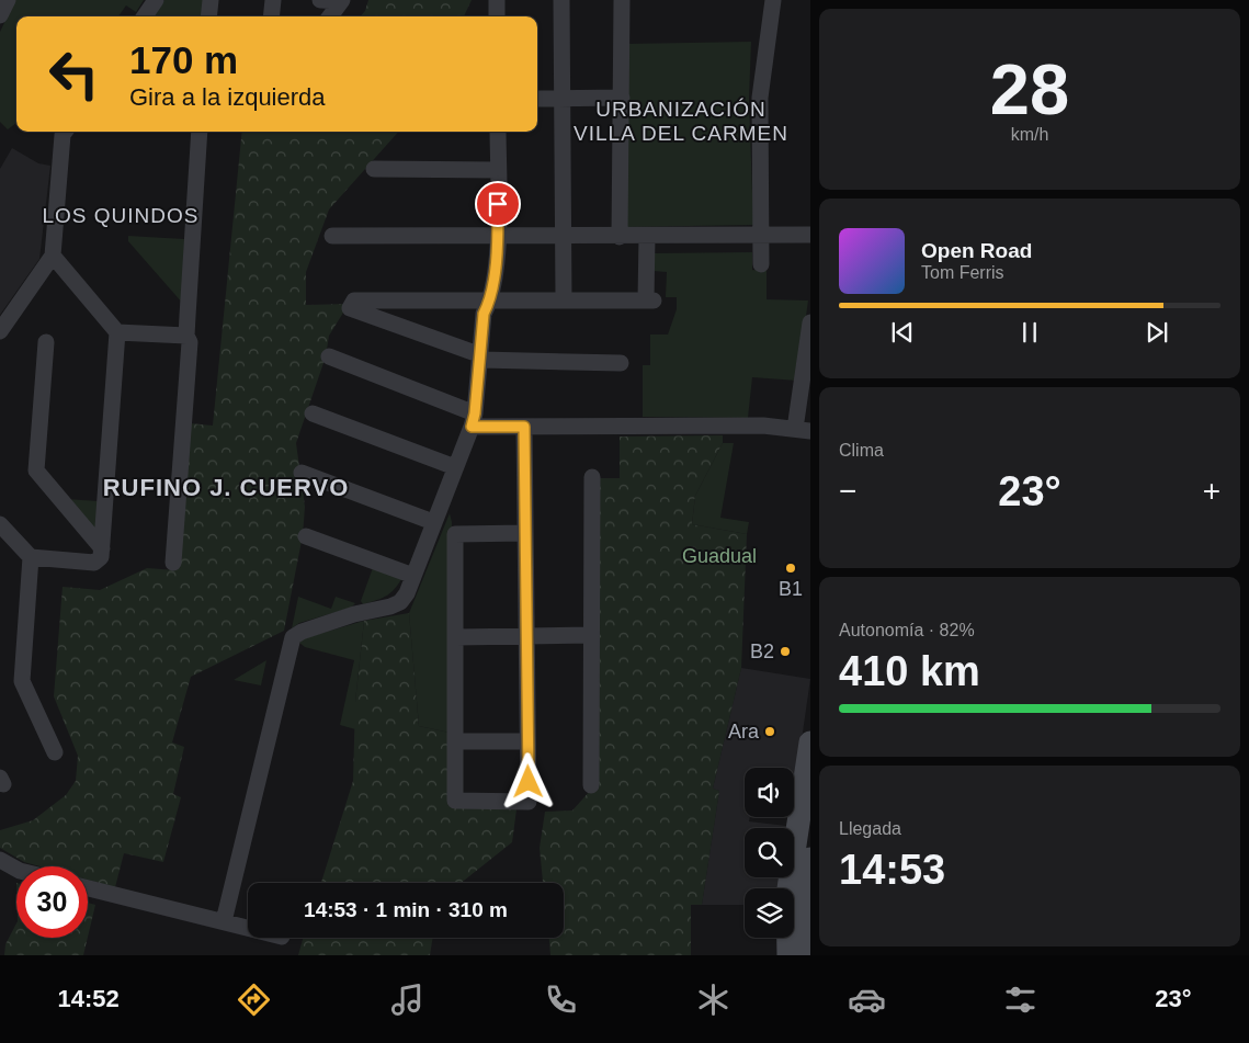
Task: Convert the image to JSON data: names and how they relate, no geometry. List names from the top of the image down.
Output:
{
  "districts": ["URBANIZACIÓN VILLA DEL CARMEN", "LOS QUINDOS", "RUFINO J. CUERVO"],
  "parks": ["Guadual"],
  "places": ["B1", "B2", "Ara"],
  "page": {
    "tile": [
      ["28", "km/h"],
      "Clima",
      ["Autonomía · 82%", "410 km"],
      ["Llegada", "14:53"]
    ],
    "turn": ["170 m", "Gira a la izquierda"],
    "song": ["Open Road", "Tom Ferris"],
    "heat": ["−", "23°", "+"],
    "limit": "30",
    "trip": "14:53 · 1 min · 310 m",
    "tabs": ["14:52", "23°"]
  }
}
